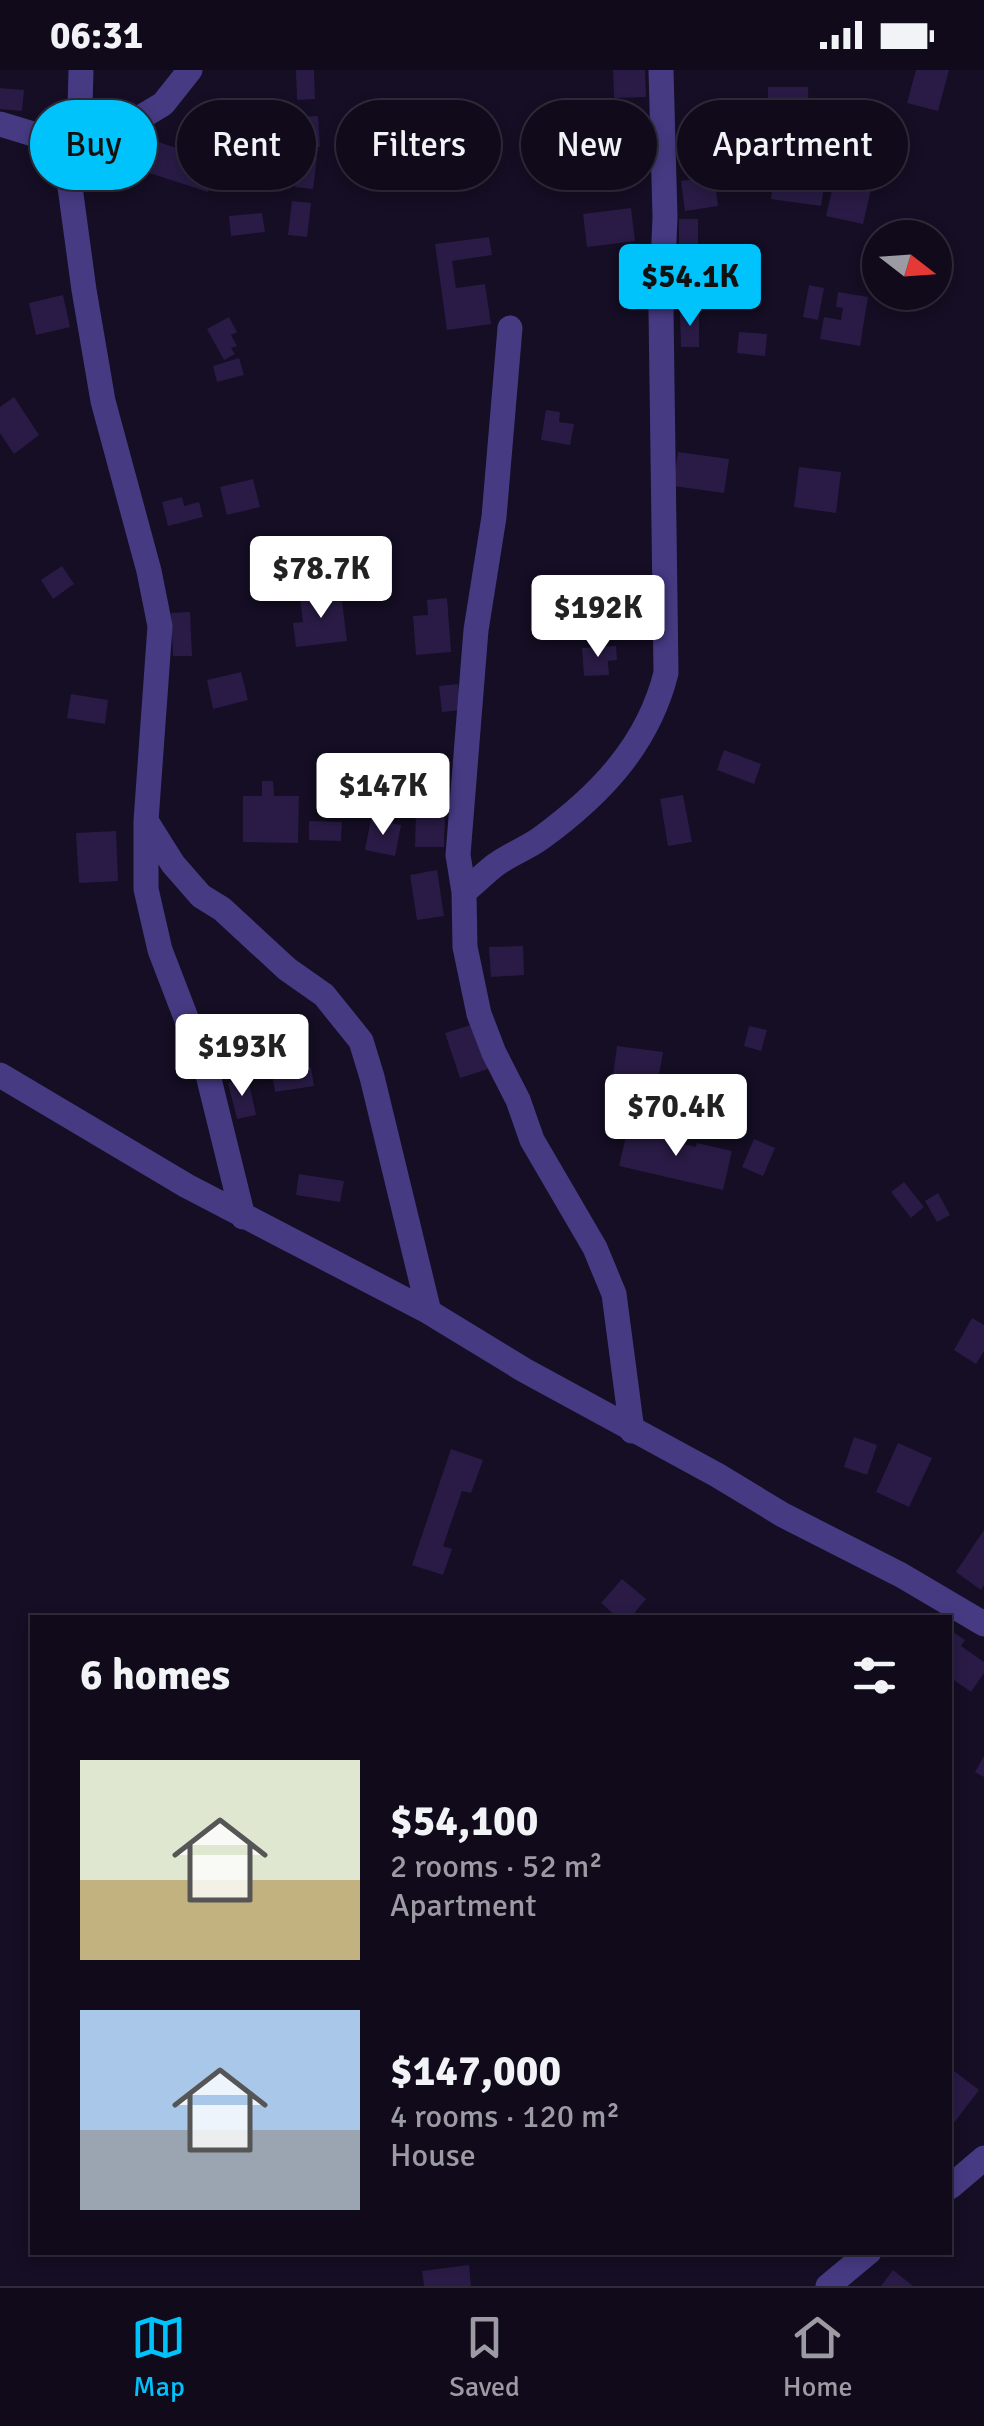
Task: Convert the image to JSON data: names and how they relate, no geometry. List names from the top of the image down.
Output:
{
  "north": "right",
  "page": {
    "status": "06:31",
    "chip": [
      "Buy",
      "Rent",
      "Filters",
      "New",
      "Apartment"
    ],
    "price": [
      "$54.1K",
      "$78.7K",
      "$192K",
      "$147K",
      "$193K",
      "$70.4K"
    ],
    "heading": "6 homes",
    "list": [
      {
        "name": "$54,100",
        "note": "2 rooms · 52 m² · Apartment"
      },
      {
        "name": "$147,000",
        "note": "4 rooms · 120 m² · House"
      }
    ],
    "tabs": ["Map", "Saved", "Home"]
  }
}
